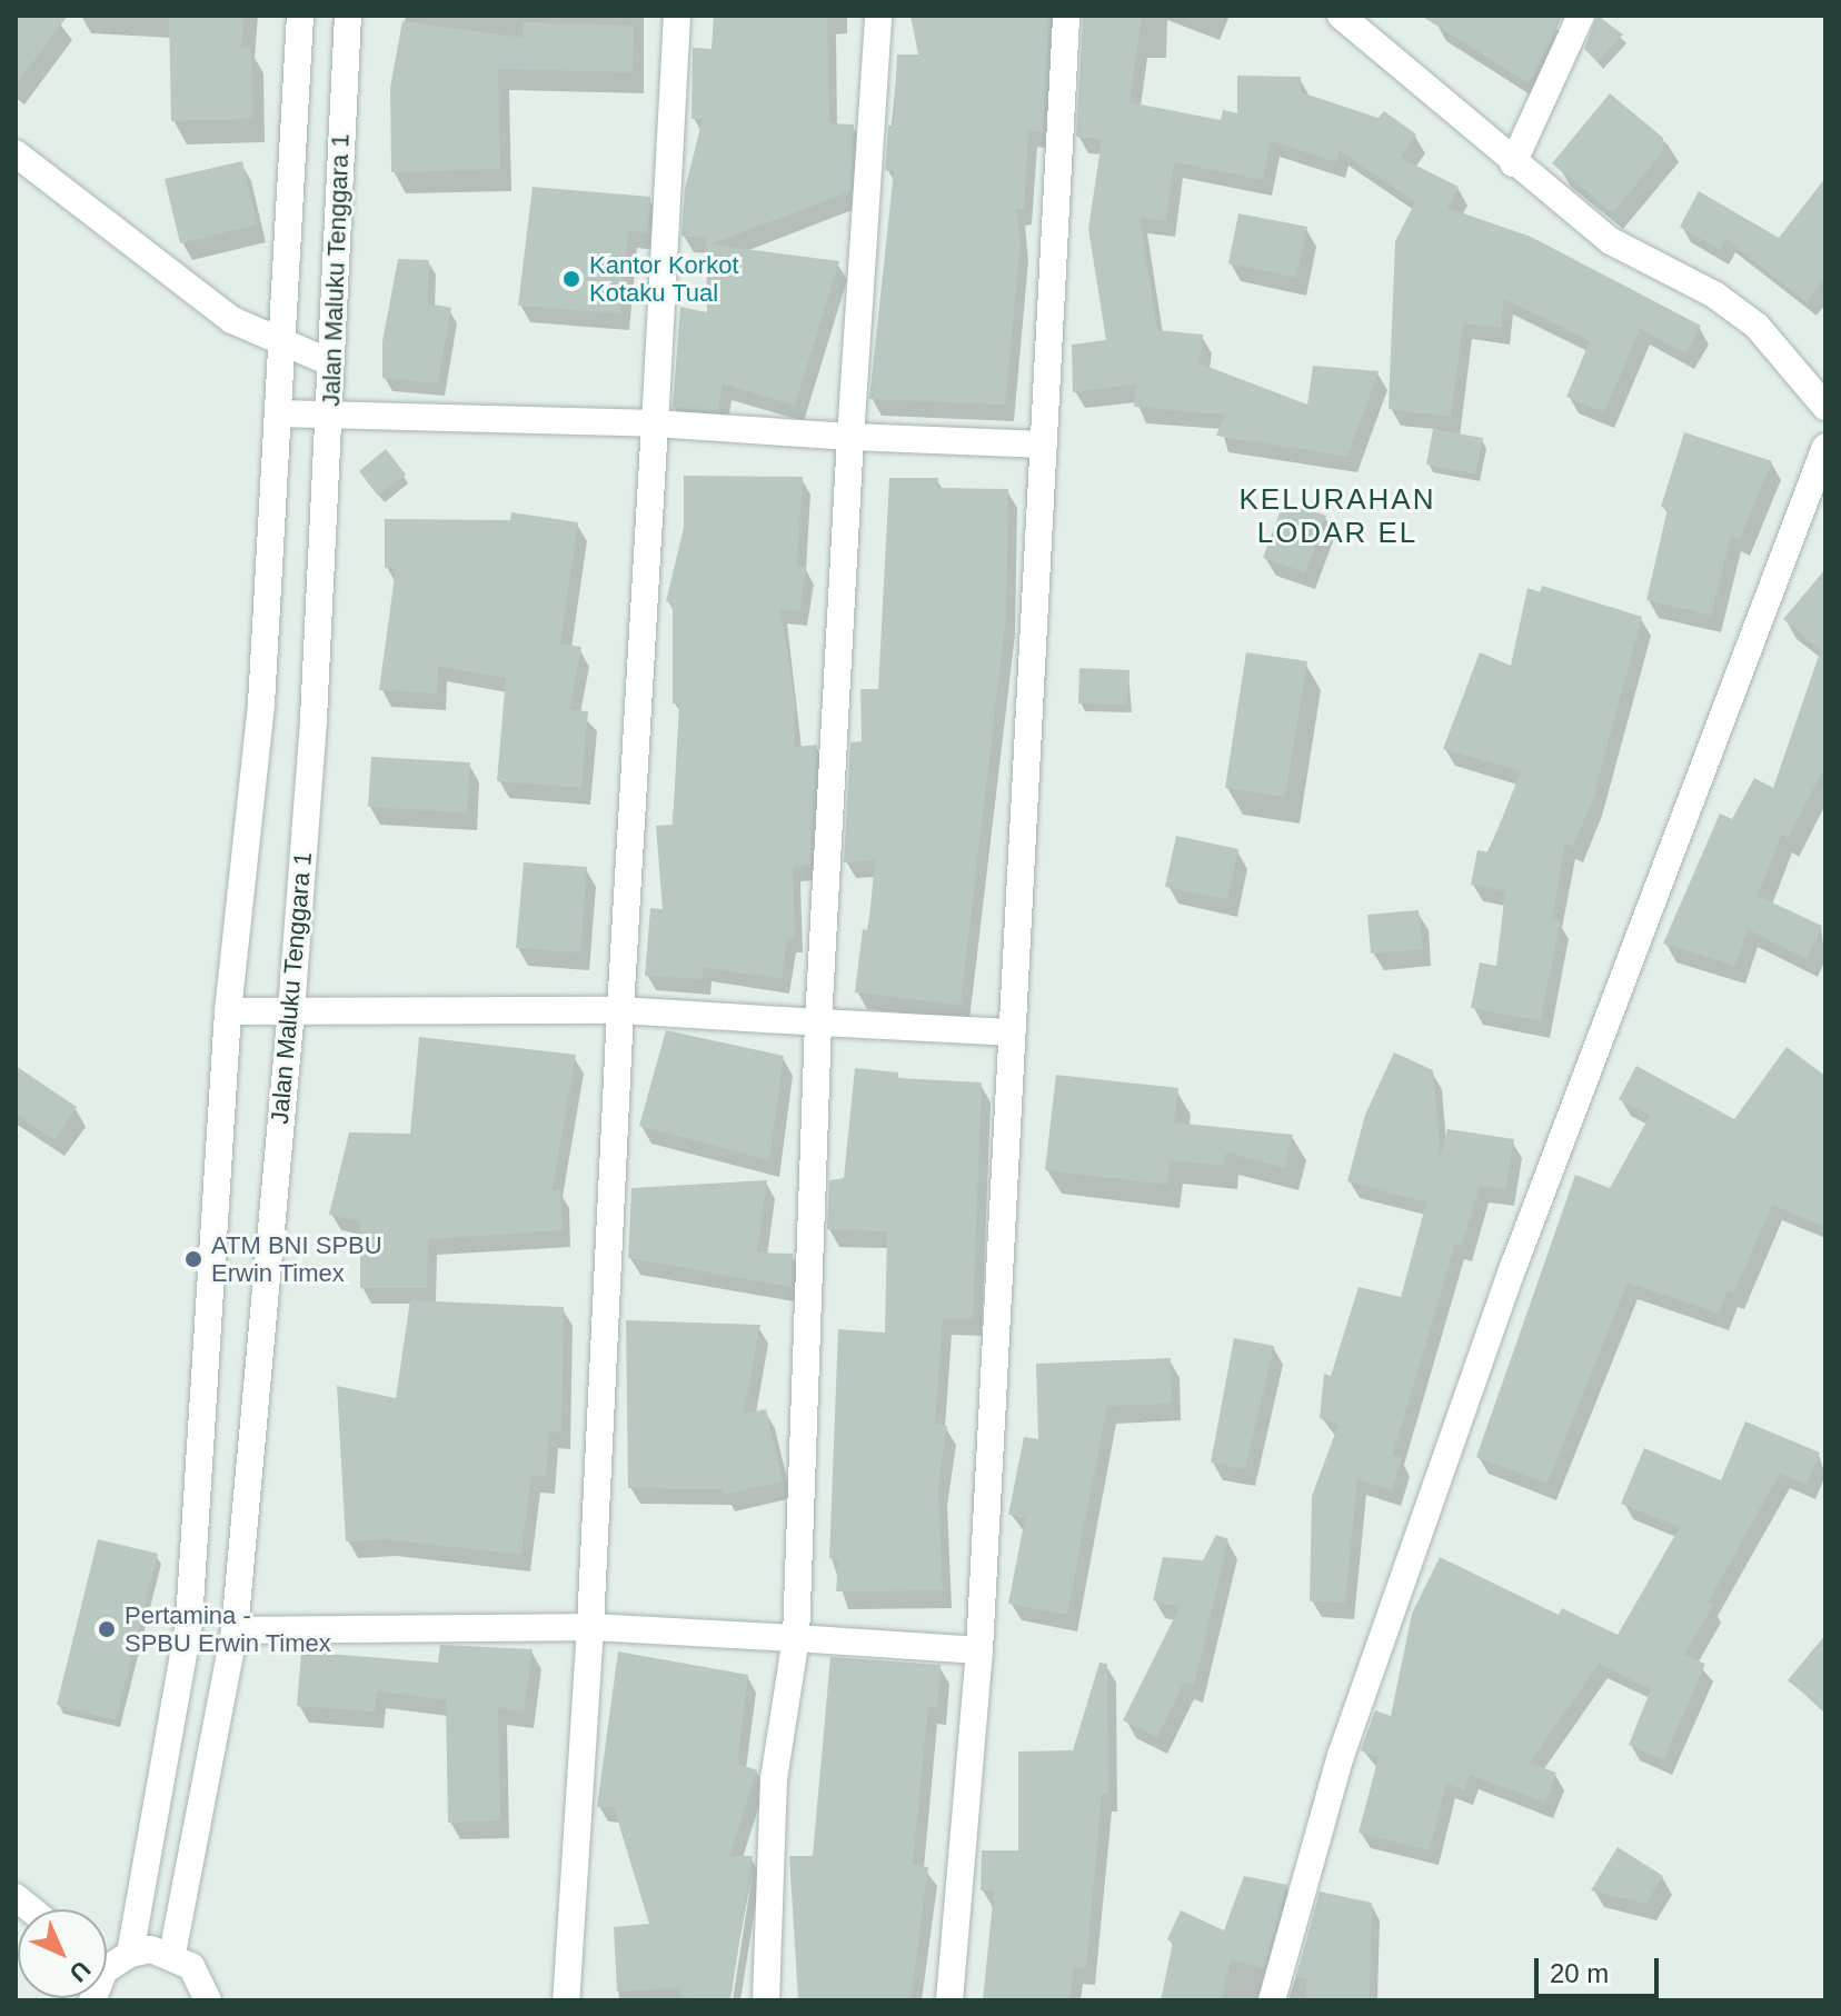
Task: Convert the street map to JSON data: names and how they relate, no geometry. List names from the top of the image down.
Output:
{
  "streets": {
    "street": ["Jalan Maluku Tenggara 1"]
  },
  "districts": ["KELURAHAN LODAR EL"],
  "places": ["Kantor Korkot Kotaku Tual", "ATM BNI SPBU Erwin Timex", "Pertamina - SPBU Erwin Timex"],
  "scale_bar": "20 m",
  "north": "bottom right"
}
